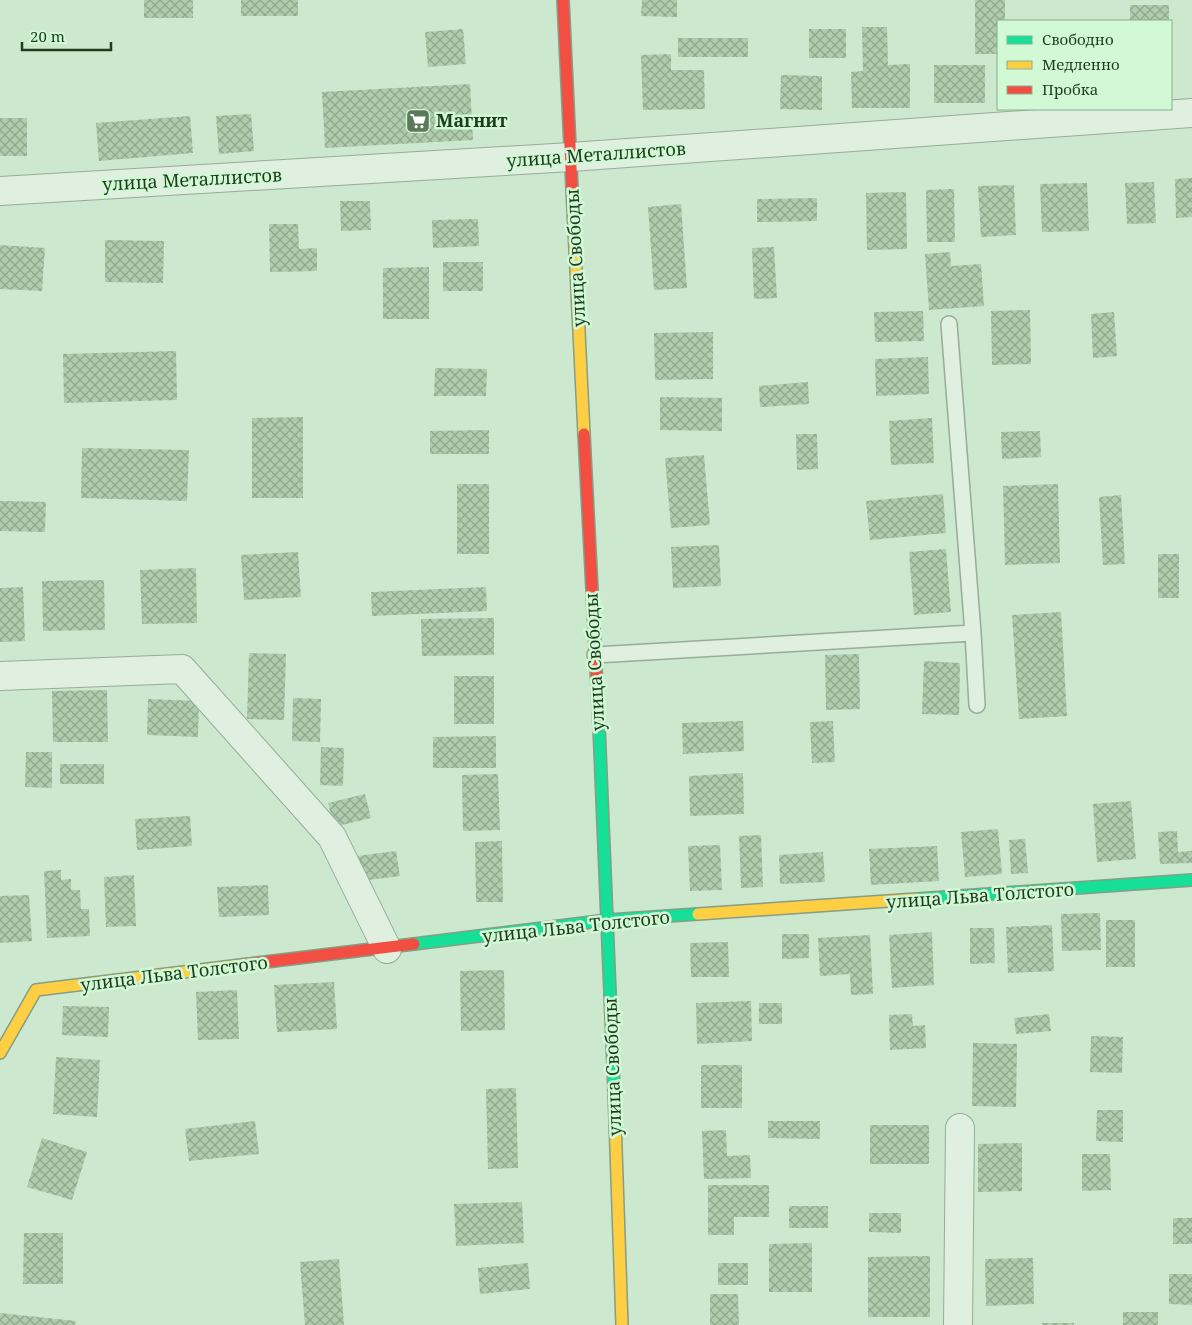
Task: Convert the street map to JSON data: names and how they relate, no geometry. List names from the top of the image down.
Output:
{
  "streets": {
    "street": ["улица Металлистов", "улица Свободы", "улица Льва Толстого"]
  },
  "crossings": [
    ["улица Металлистов", "улица Свободы"],
    ["улица Свободы", "улица Льва Толстого"]
  ],
  "places": {
    "supermarket": ["Магнит"]
  },
  "legend": ["Свободно", "Медленно", "Пробка"],
  "scale_bar": "20 m"
}
